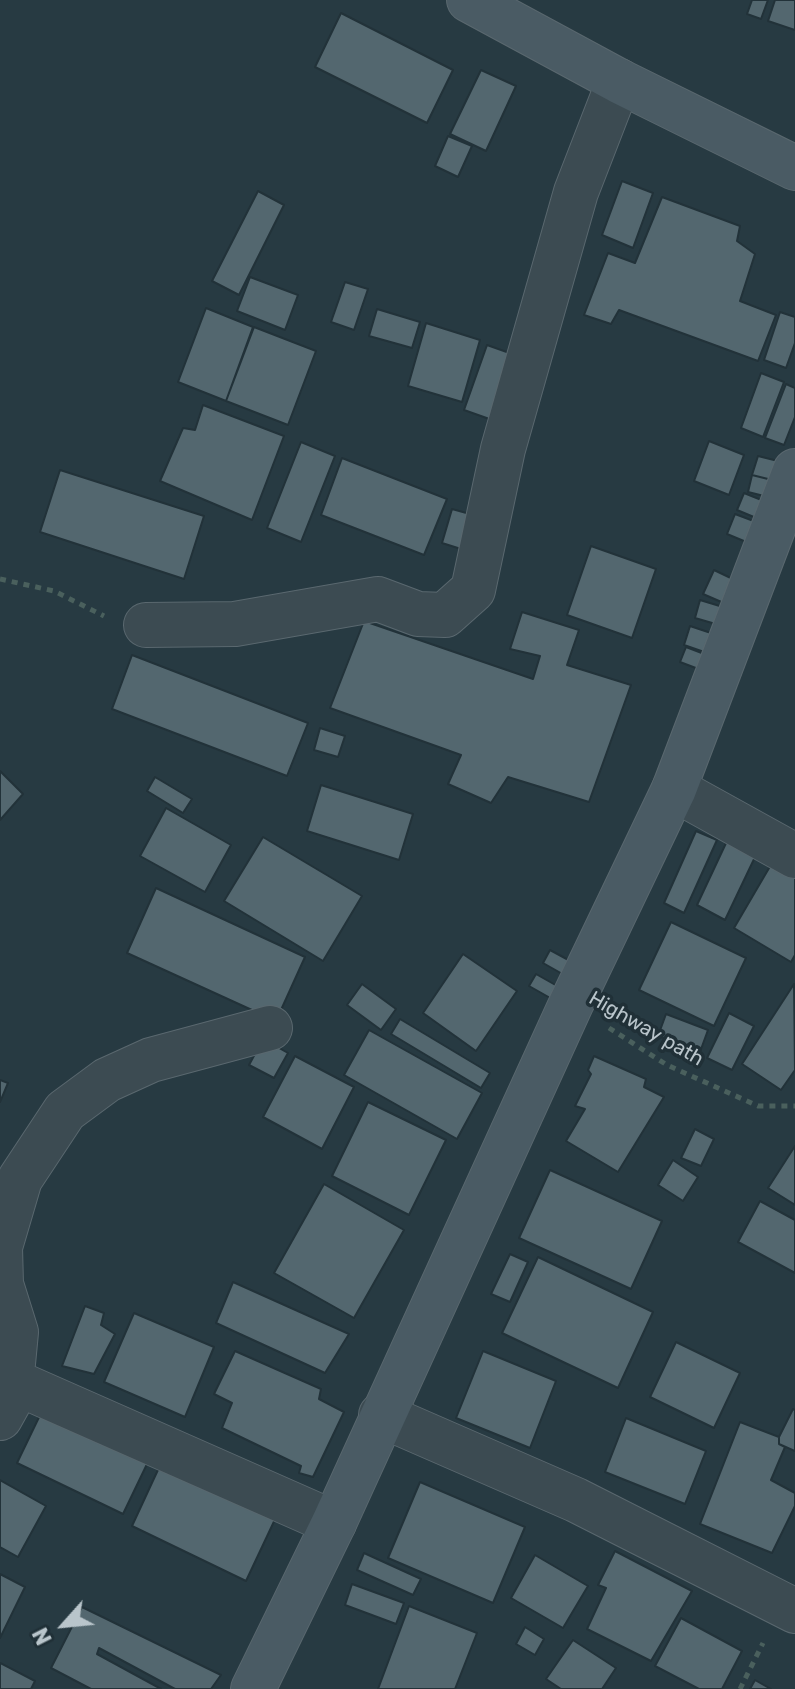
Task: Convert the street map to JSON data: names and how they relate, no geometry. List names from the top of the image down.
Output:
{
  "streets": {
    "path": ["Highway path"]
  },
  "north": "bottom left"
}
